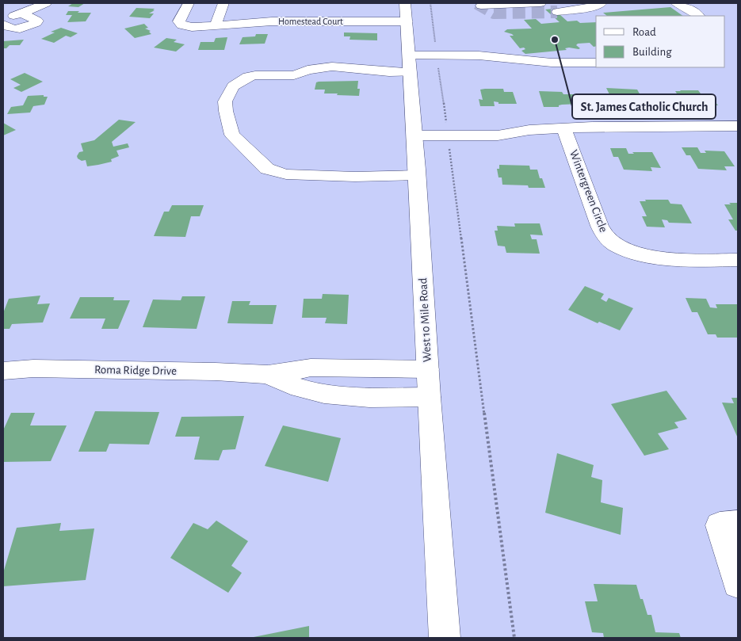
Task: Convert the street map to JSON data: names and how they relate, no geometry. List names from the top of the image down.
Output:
{
  "streets": {
    "street": [
      "Homestead Court",
      "Wintergreen Circle",
      "West 10 Mile Road",
      "Roma Ridge Drive"
    ]
  },
  "crossings": [
    ["Homestead Court", "West 10 Mile Road"],
    ["West 10 Mile Road", "Roma Ridge Drive"]
  ],
  "places": ["St. James Catholic Church"],
  "legend": ["Road", "Building"]
}
